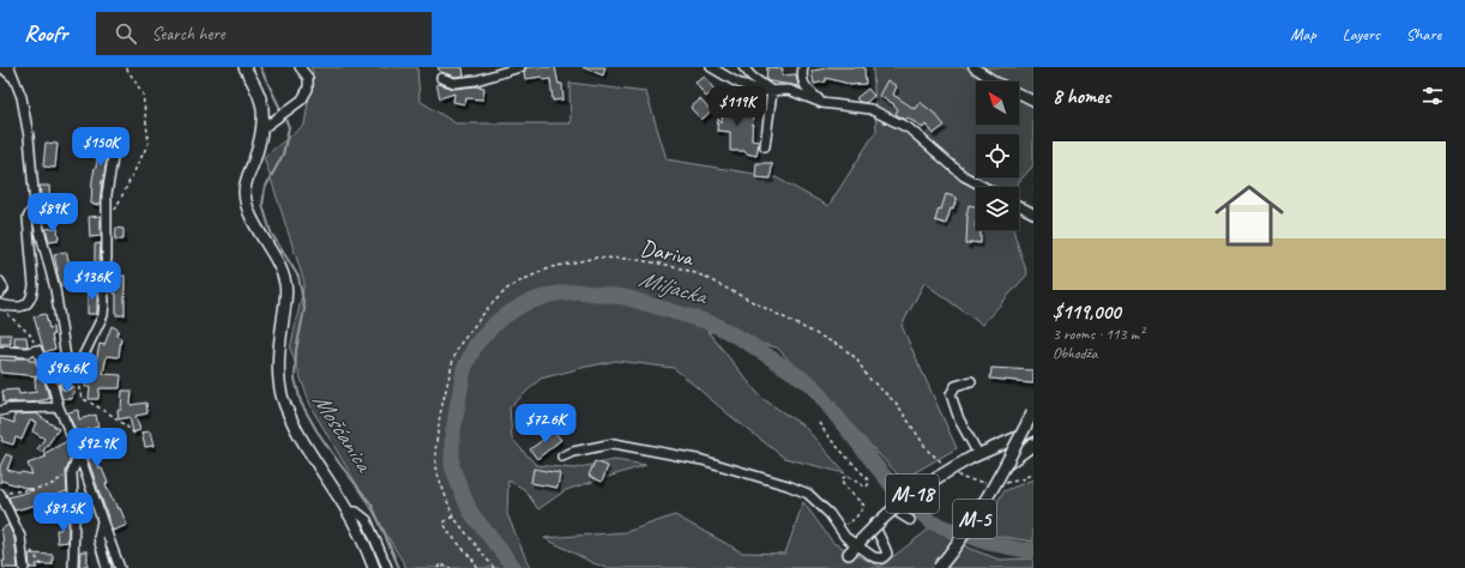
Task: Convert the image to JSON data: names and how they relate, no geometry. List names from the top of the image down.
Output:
{
  "streets": {
    "main road": ["M-18", "M-5"],
    "path": ["Dariva"]
  },
  "water": ["Miljacka", "Mošćanica"],
  "north": "top left",
  "page": {
    "header": "Roofr",
    "search": "Search here",
    "nav": ["Map", "Layers", "Share"],
    "heading": "8 homes",
    "price": [
      "$119K",
      "$150K",
      "$89K",
      "$136K",
      "$96.6K",
      "$72.6K",
      "$92.9K",
      "$81.5K"
    ],
    "list": [
      {
        "name": "$119,000",
        "note": "3 rooms · 113 m² · Obhodža"
      }
    ]
  }
}
